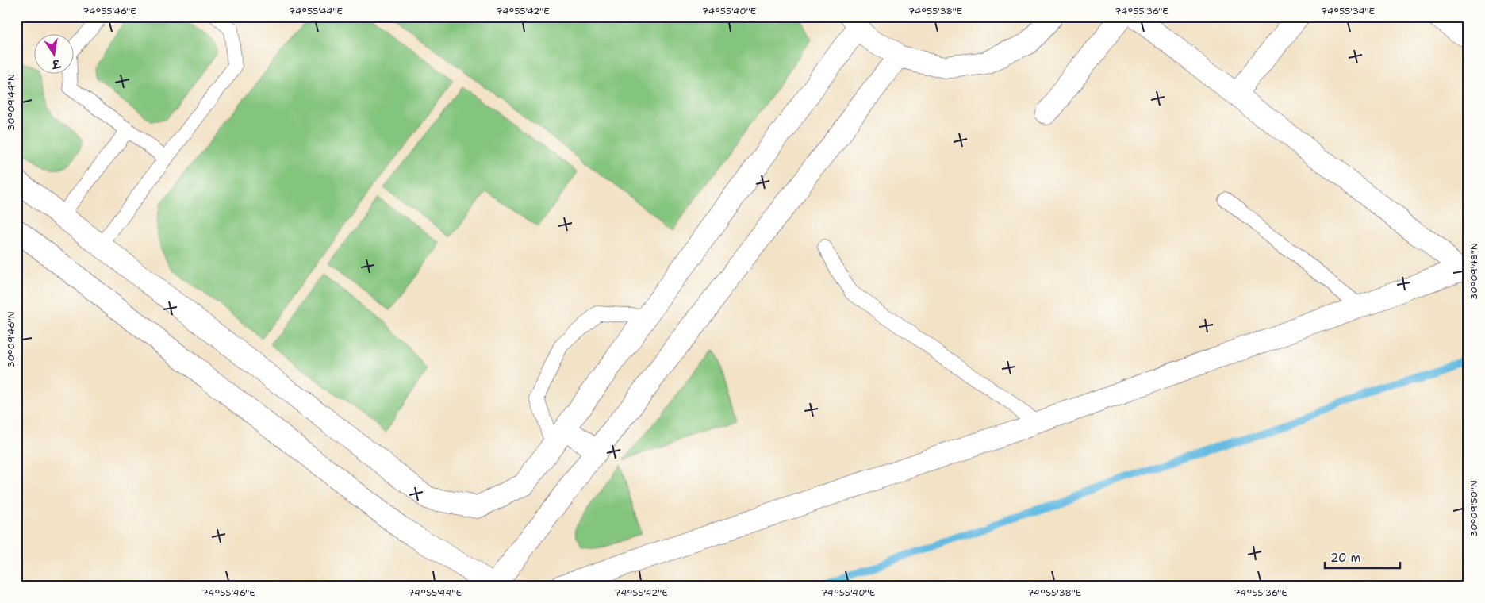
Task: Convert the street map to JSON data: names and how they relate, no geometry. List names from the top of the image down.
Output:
{
  "scale_bar": "20 m",
  "north": "bottom",
  "coordinates": [
    "74°55'46\"E",
    "74°55'44\"E",
    "74°55'42\"E",
    "74°55'40\"E",
    "74°55'38\"E",
    "74°55'36\"E",
    "74°55'34\"E",
    "30°09'44\"N",
    "30°09'48\"N",
    "30°09'46\"N",
    "30°09'50\"N"
  ]
}
